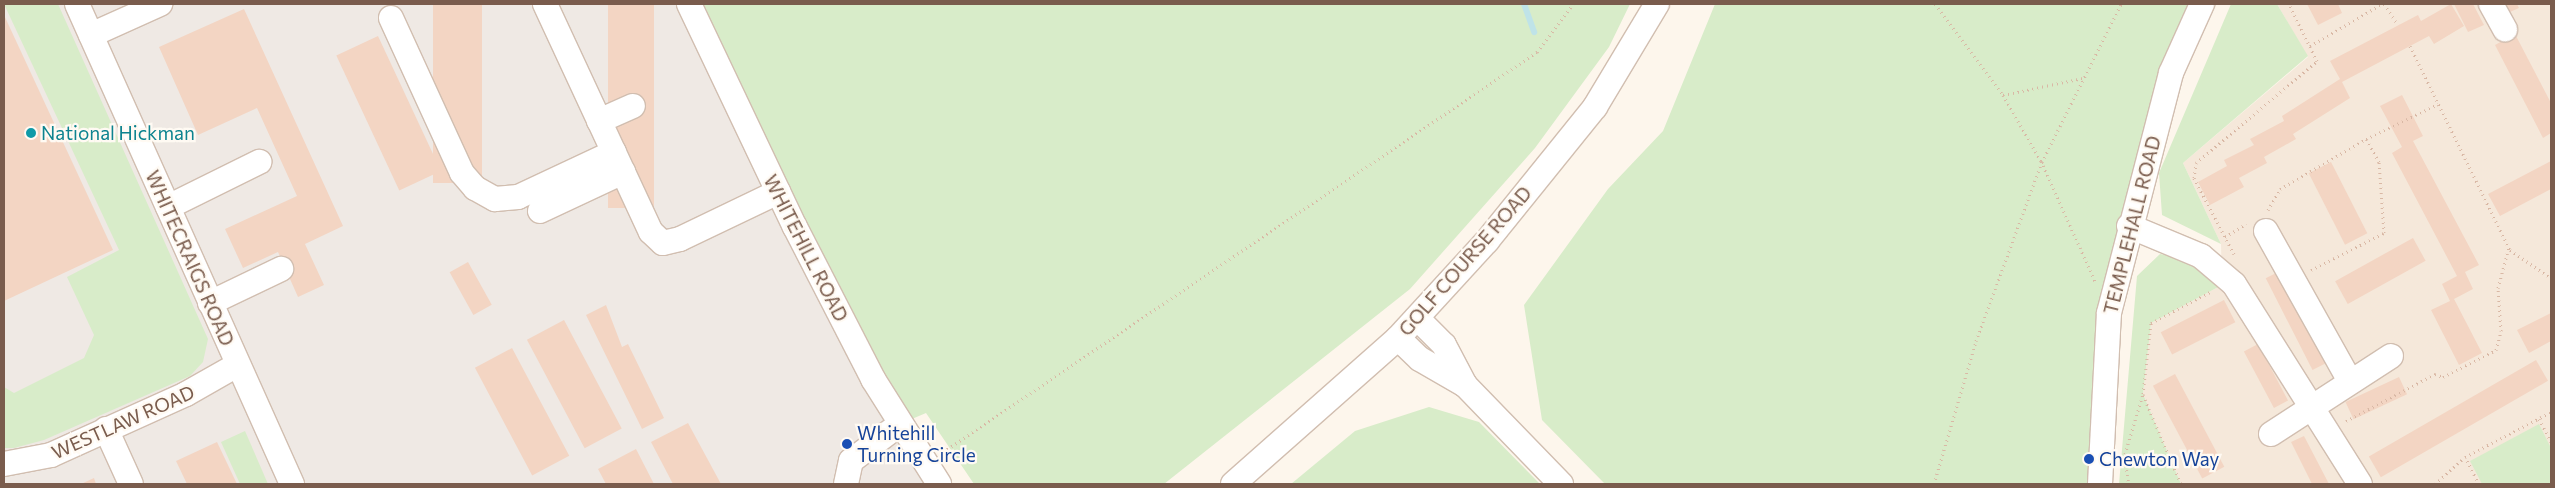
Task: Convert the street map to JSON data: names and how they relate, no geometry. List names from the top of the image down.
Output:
{
  "streets": {
    "street": [
      "TEMPLEHALL ROAD",
      "WHITEHILL ROAD",
      "WHITECRAIGS ROAD",
      "GOLF COURSE ROAD",
      "WESTLAW ROAD"
    ]
  },
  "crossings": [
    ["WHITECRAIGS ROAD", "WESTLAW ROAD"]
  ],
  "places": ["National Hickman", "Whitehill Turning Circle", "Chewton Way"]
}
